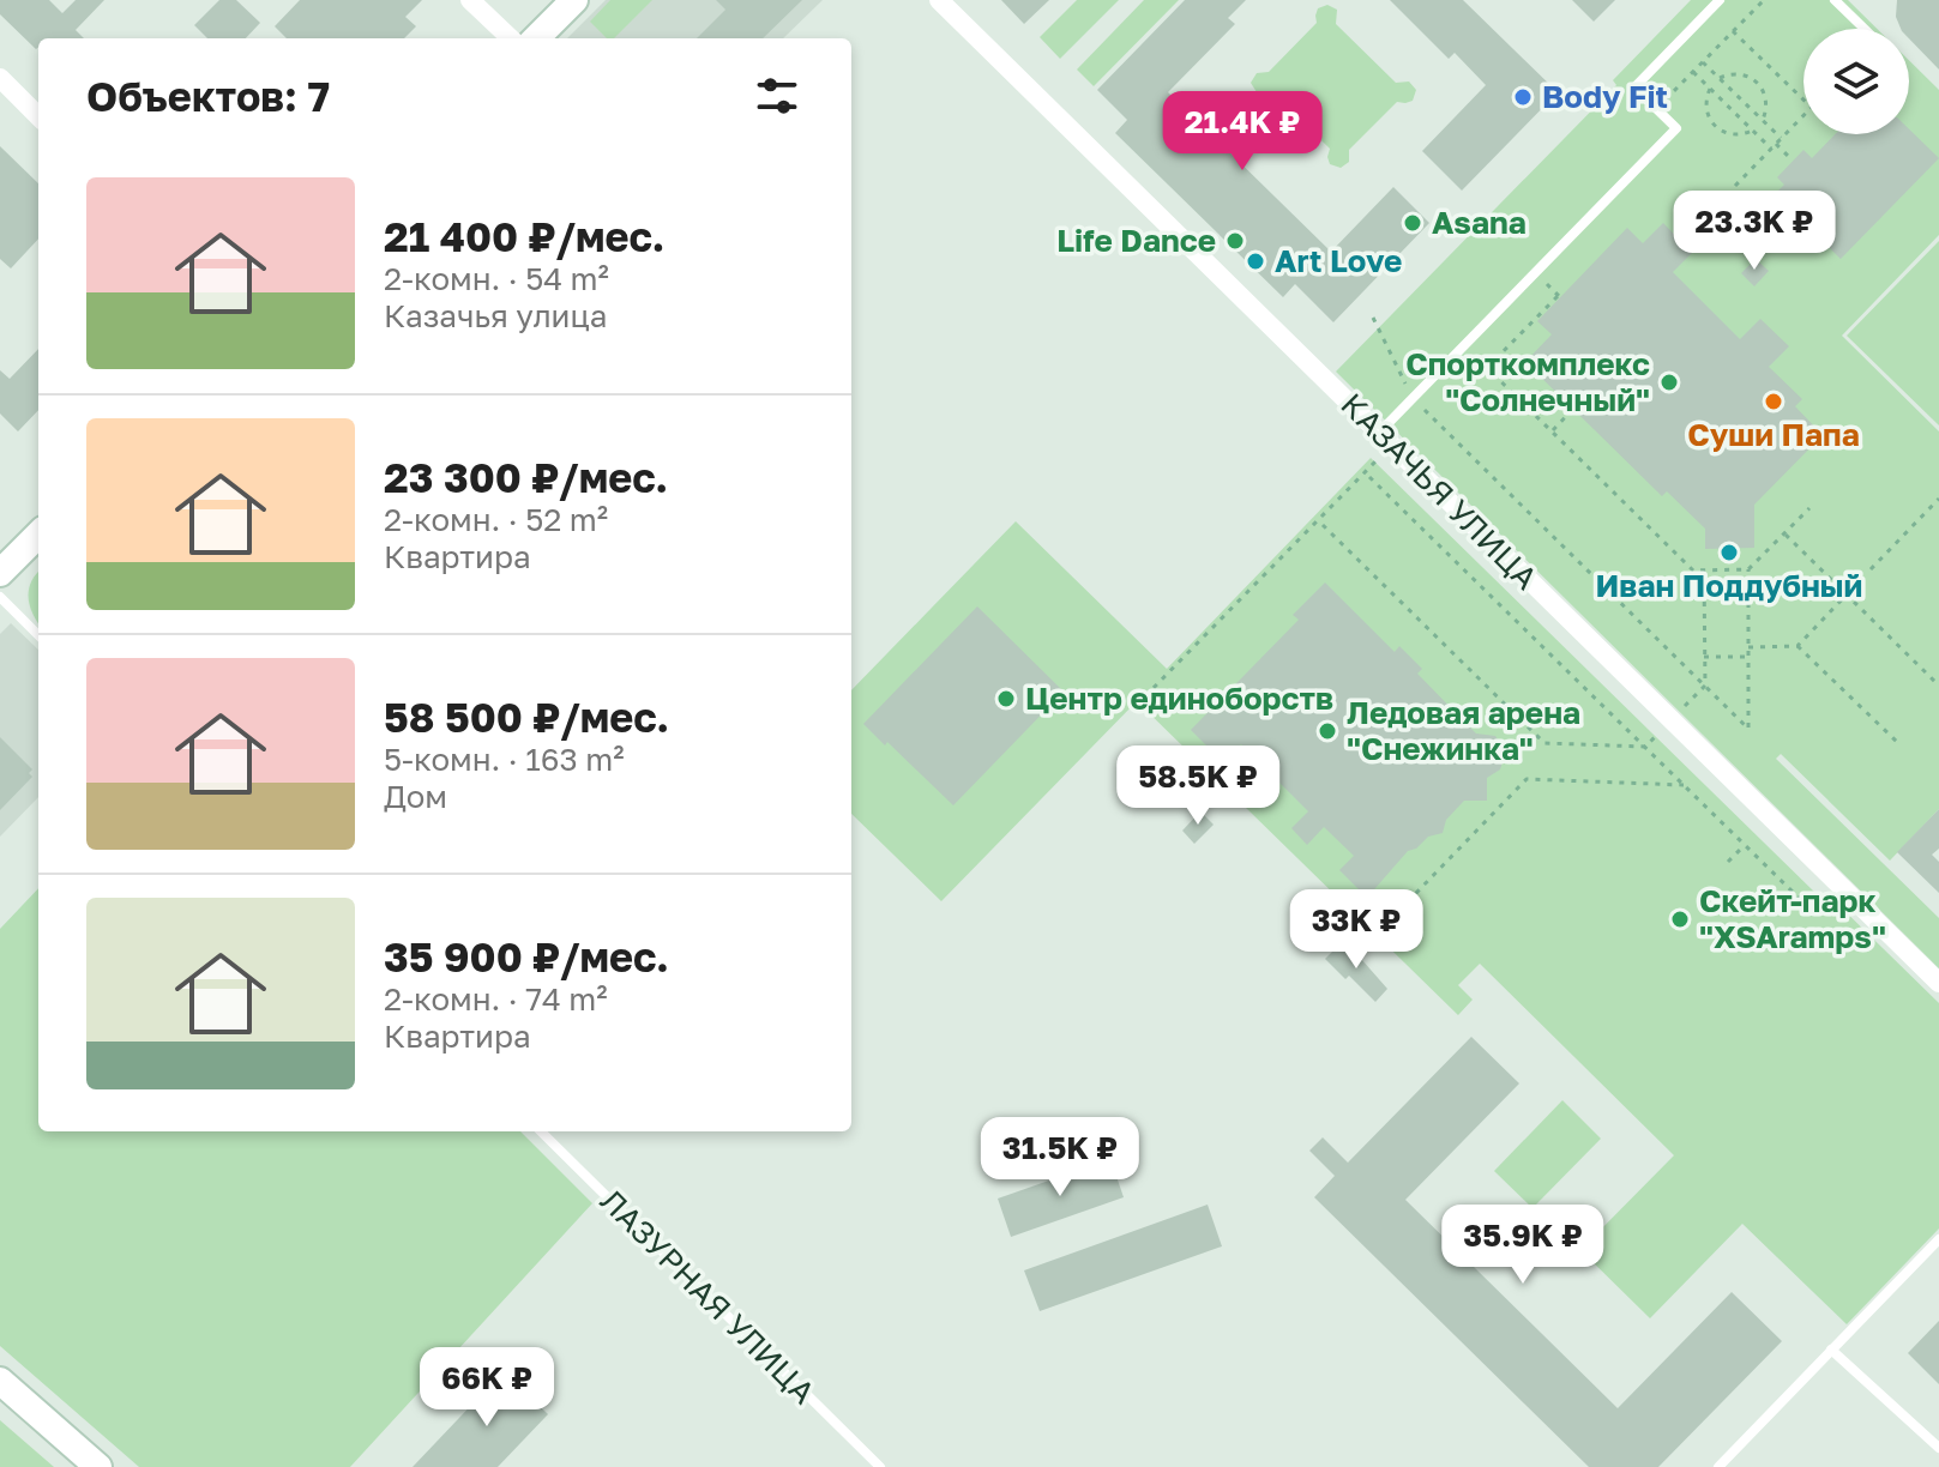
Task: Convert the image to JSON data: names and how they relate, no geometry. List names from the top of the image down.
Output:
{
  "streets": {
    "street": ["КАЗАЧЬЯ УЛИЦА"],
    "lane": ["ЛАЗУРНАЯ УЛИЦА"]
  },
  "places": [
    "Body Fit",
    "Asana",
    "Life Dance",
    "Art Love",
    "Спорткомплекс \"Солнечный\"",
    "Суши Папа",
    "Иван Поддубный",
    "Центр единоборств",
    "Ледовая арена \"Снежинка\"",
    "Скейт-парк \"XSAramps\""
  ],
  "page": {
    "heading": "Объектов: 7",
    "price": [
      "21.4K ₽",
      "23.3K ₽",
      "58.5K ₽",
      "33K ₽",
      "31.5K ₽",
      "35.9K ₽",
      "66K ₽"
    ],
    "list": [
      {
        "name": "21 400 ₽/мес.",
        "note": "2-комн. · 54 m² · Казачья улица"
      },
      {
        "name": "23 300 ₽/мес.",
        "note": "2-комн. · 52 m² · Квартира"
      },
      {
        "name": "58 500 ₽/мес.",
        "note": "5-комн. · 163 m² · Дом"
      },
      {
        "name": "35 900 ₽/мес.",
        "note": "2-комн. · 74 m² · Квартира"
      }
    ]
  }
}
